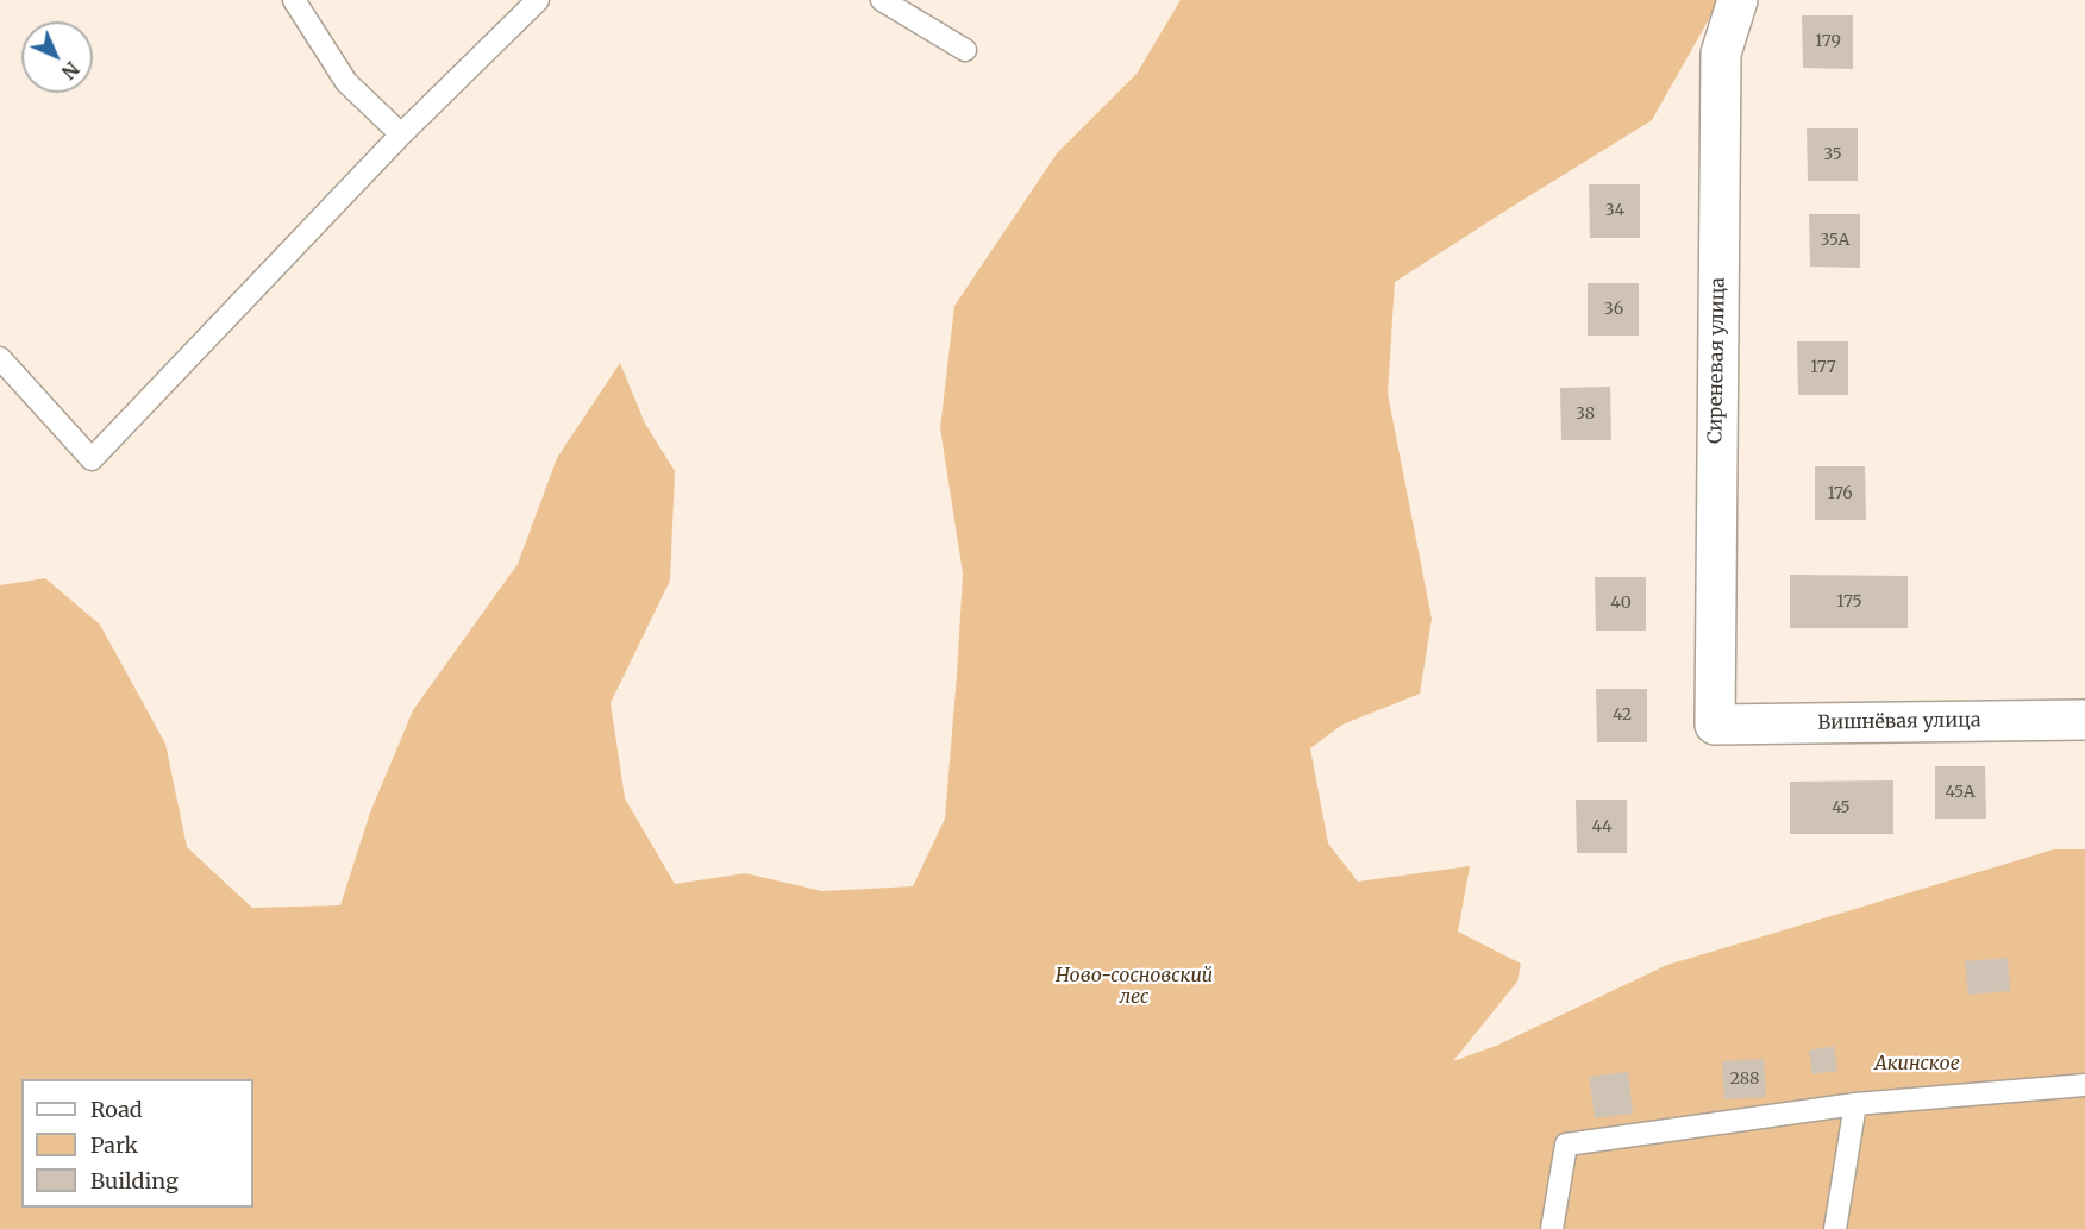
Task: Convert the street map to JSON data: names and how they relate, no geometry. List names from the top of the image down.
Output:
{
  "streets": {
    "street": ["Сиреневая улица", "Вишнёвая улица"]
  },
  "crossings": [
    ["Сиреневая улица", "Вишнёвая улица"]
  ],
  "parks": ["Ново-сосновский лес", "Акинское"],
  "house_numbers": [
    "179",
    "35",
    "34",
    "35А",
    "36",
    "177",
    "38",
    "176",
    "175",
    "40",
    "42",
    "45А",
    "45",
    "44",
    "288"
  ],
  "legend": ["Road", "Park", "Building"],
  "north": "bottom right"
}
